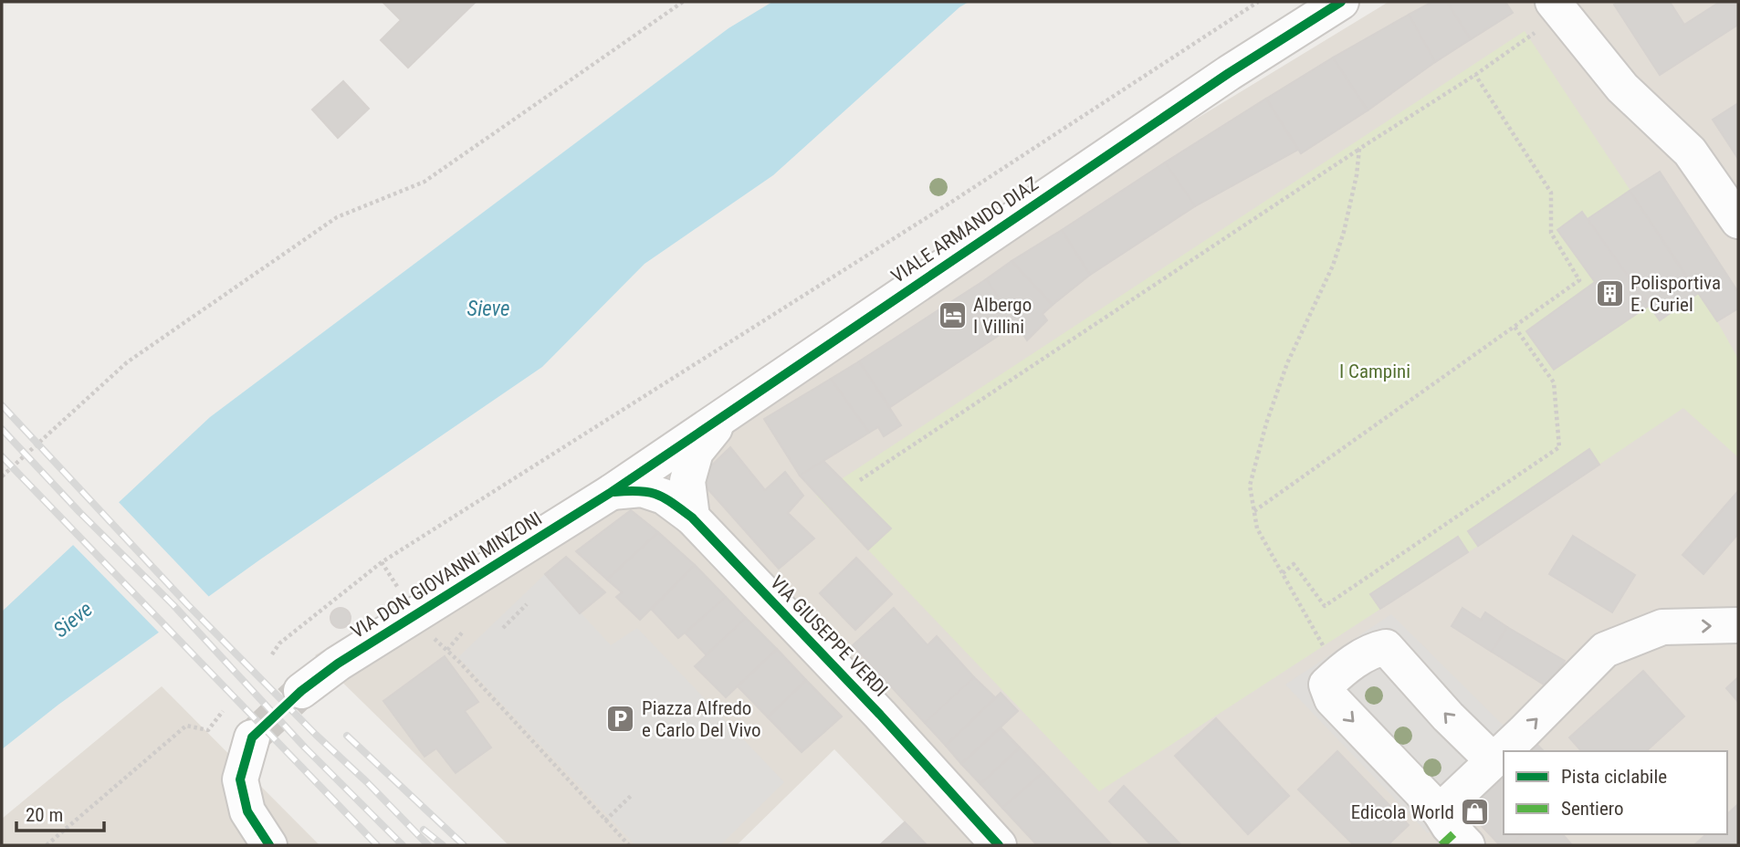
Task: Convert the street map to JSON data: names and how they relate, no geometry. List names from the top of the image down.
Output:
{
  "streets": {
    "street": ["VIALE ARMANDO DIAZ", "VIA DON GIOVANNI MINZONI", "VIA GIUSEPPE VERDI"]
  },
  "crossings": [
    ["VIALE ARMANDO DIAZ", "VIA DON GIOVANNI MINZONI"],
    ["VIALE ARMANDO DIAZ", "VIA GIUSEPPE VERDI"],
    ["VIA DON GIOVANNI MINZONI", "VIA GIUSEPPE VERDI"]
  ],
  "water": ["Sieve"],
  "parks": ["I Campini"],
  "places": {
    "building": ["Polisportiva E. Curiel"],
    "hotel": ["Albergo I Villini"],
    "parking": ["Piazza Alfredo e Carlo Del Vivo"],
    "shop": ["Edicola World"]
  },
  "legend": ["Pista ciclabile", "Sentiero"],
  "scale_bar": "20 m"
}
